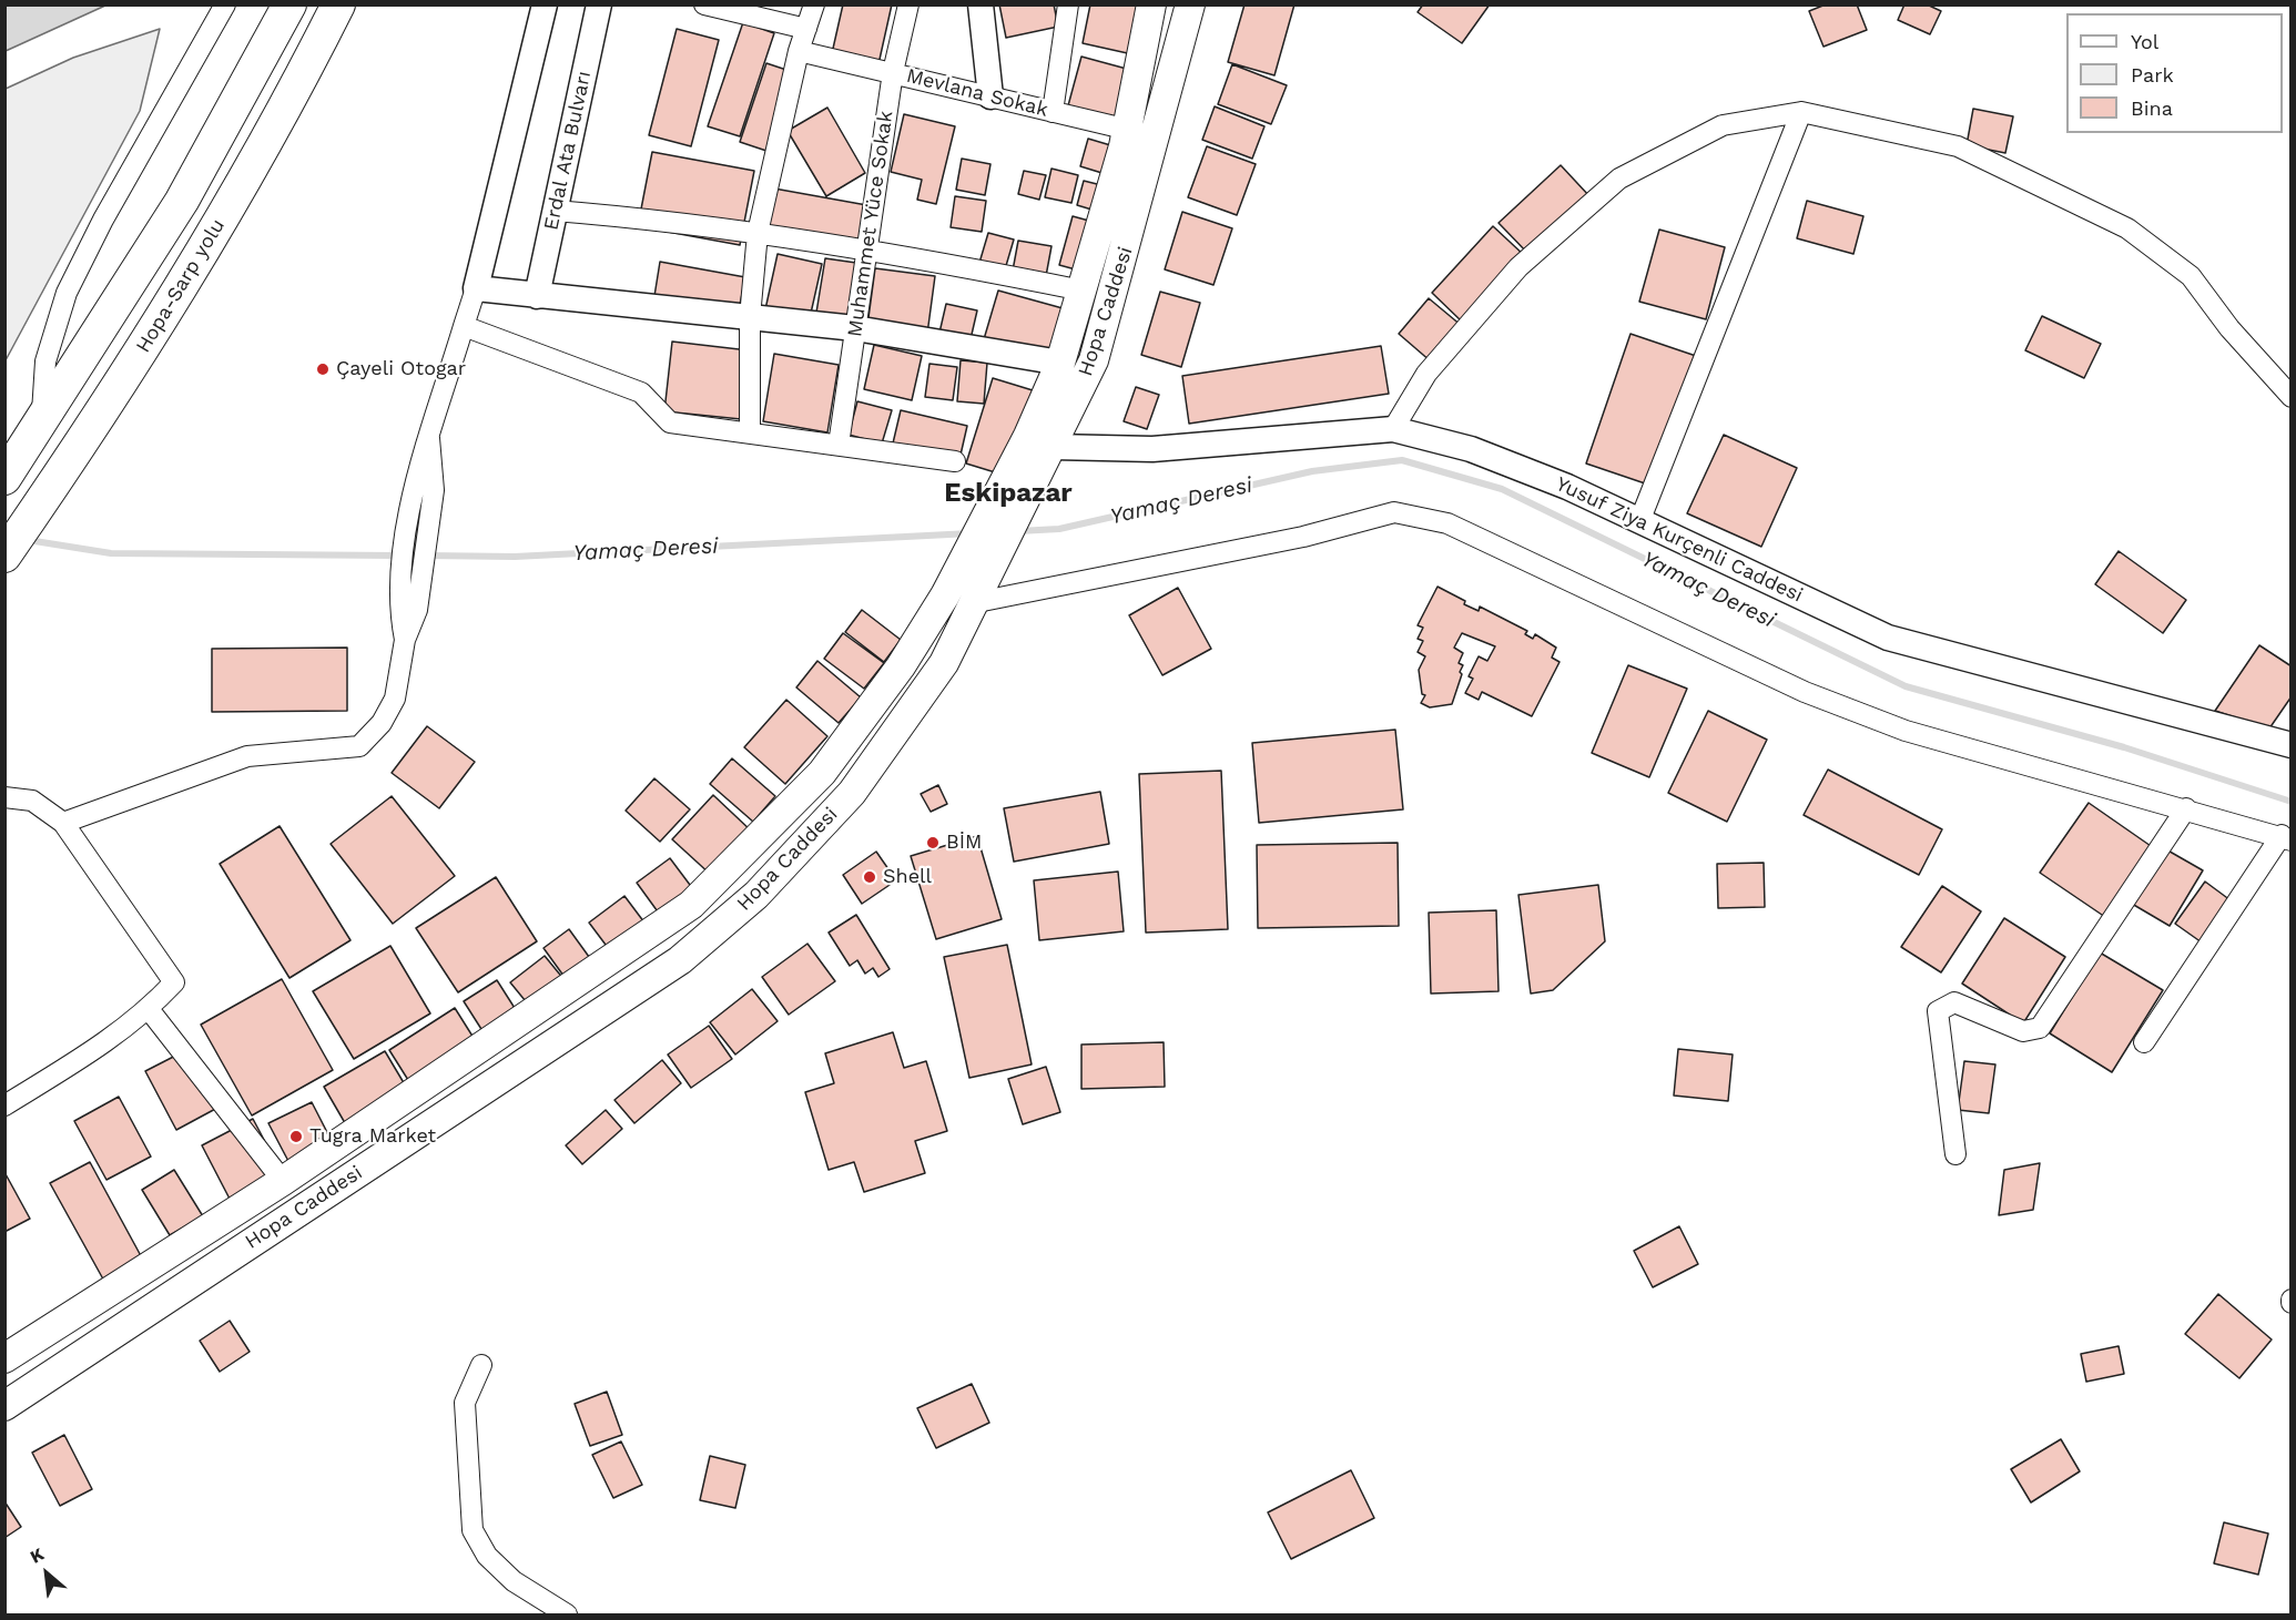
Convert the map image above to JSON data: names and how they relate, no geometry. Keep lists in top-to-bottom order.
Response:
{
  "streets": {
    "highway": ["Hopa-Sarp yolu"],
    "main road": ["Hopa Caddesi"],
    "street": [
      "Mevlana Sokak",
      "Erdal Ata Bulvarı",
      "Muhammet Yüce Sokak",
      "Yusuf Ziya Kurçenli Caddesi"
    ]
  },
  "crossings": [
    ["Mevlana Sokak", "Muhammet Yüce Sokak"],
    ["Mevlana Sokak", "Hopa Caddesi"],
    ["Hopa Caddesi", "Yusuf Ziya Kurçenli Caddesi"]
  ],
  "districts": ["Eskipazar"],
  "water": ["Yamaç Deresi"],
  "places": [
    "Çayeli Otogar",
    "BİM",
    "Shell",
    "Tugra Market"
  ],
  "legend": ["Yol", "Park", "Bina"],
  "north": "top left"
}
